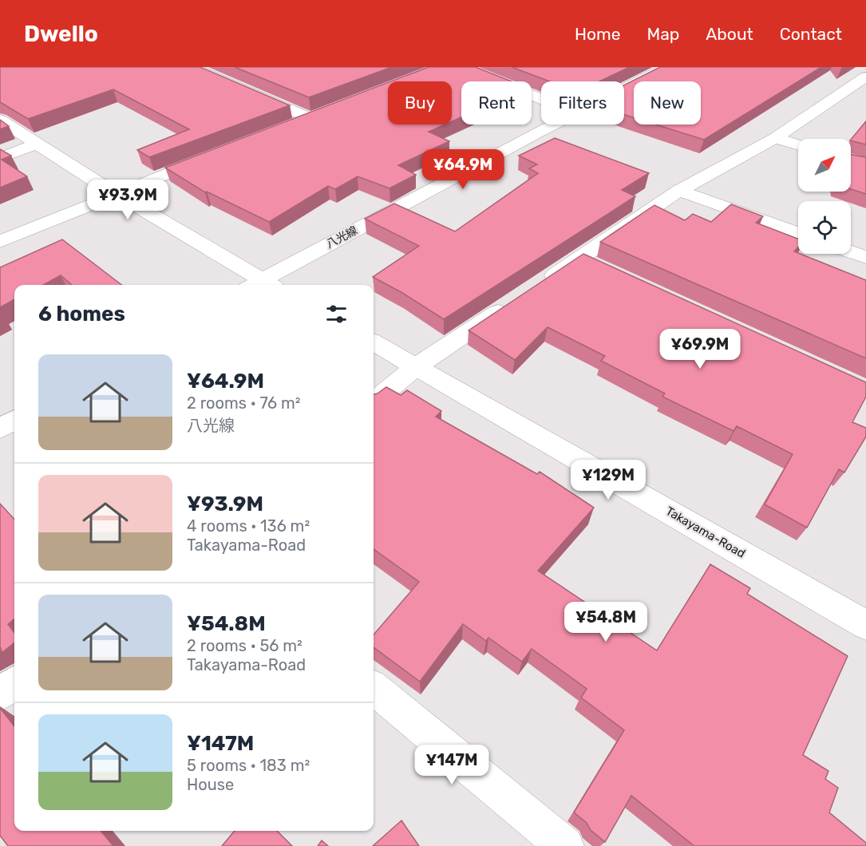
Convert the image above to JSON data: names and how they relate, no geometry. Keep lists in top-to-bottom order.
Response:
{
  "streets": {
    "street": ["八光線", "Takayama-Road"]
  },
  "north": "top right",
  "page": {
    "header": "Dwello",
    "nav": [
      "Home",
      "Map",
      "About",
      "Contact"
    ],
    "chip": [
      "Buy",
      "Rent",
      "Filters",
      "New"
    ],
    "price": [
      "¥64.9M",
      "¥93.9M",
      "¥69.9M",
      "¥129M",
      "¥54.8M",
      "¥147M"
    ],
    "heading": "6 homes",
    "list": [
      {
        "name": "¥64.9M",
        "note": "2 rooms · 76 m² · 八光線"
      },
      {
        "name": "¥93.9M",
        "note": "4 rooms · 136 m² · Takayama-Road"
      },
      {
        "name": "¥54.8M",
        "note": "2 rooms · 56 m² · Takayama-Road"
      },
      {
        "name": "¥147M",
        "note": "5 rooms · 183 m² · House"
      }
    ]
  }
}
